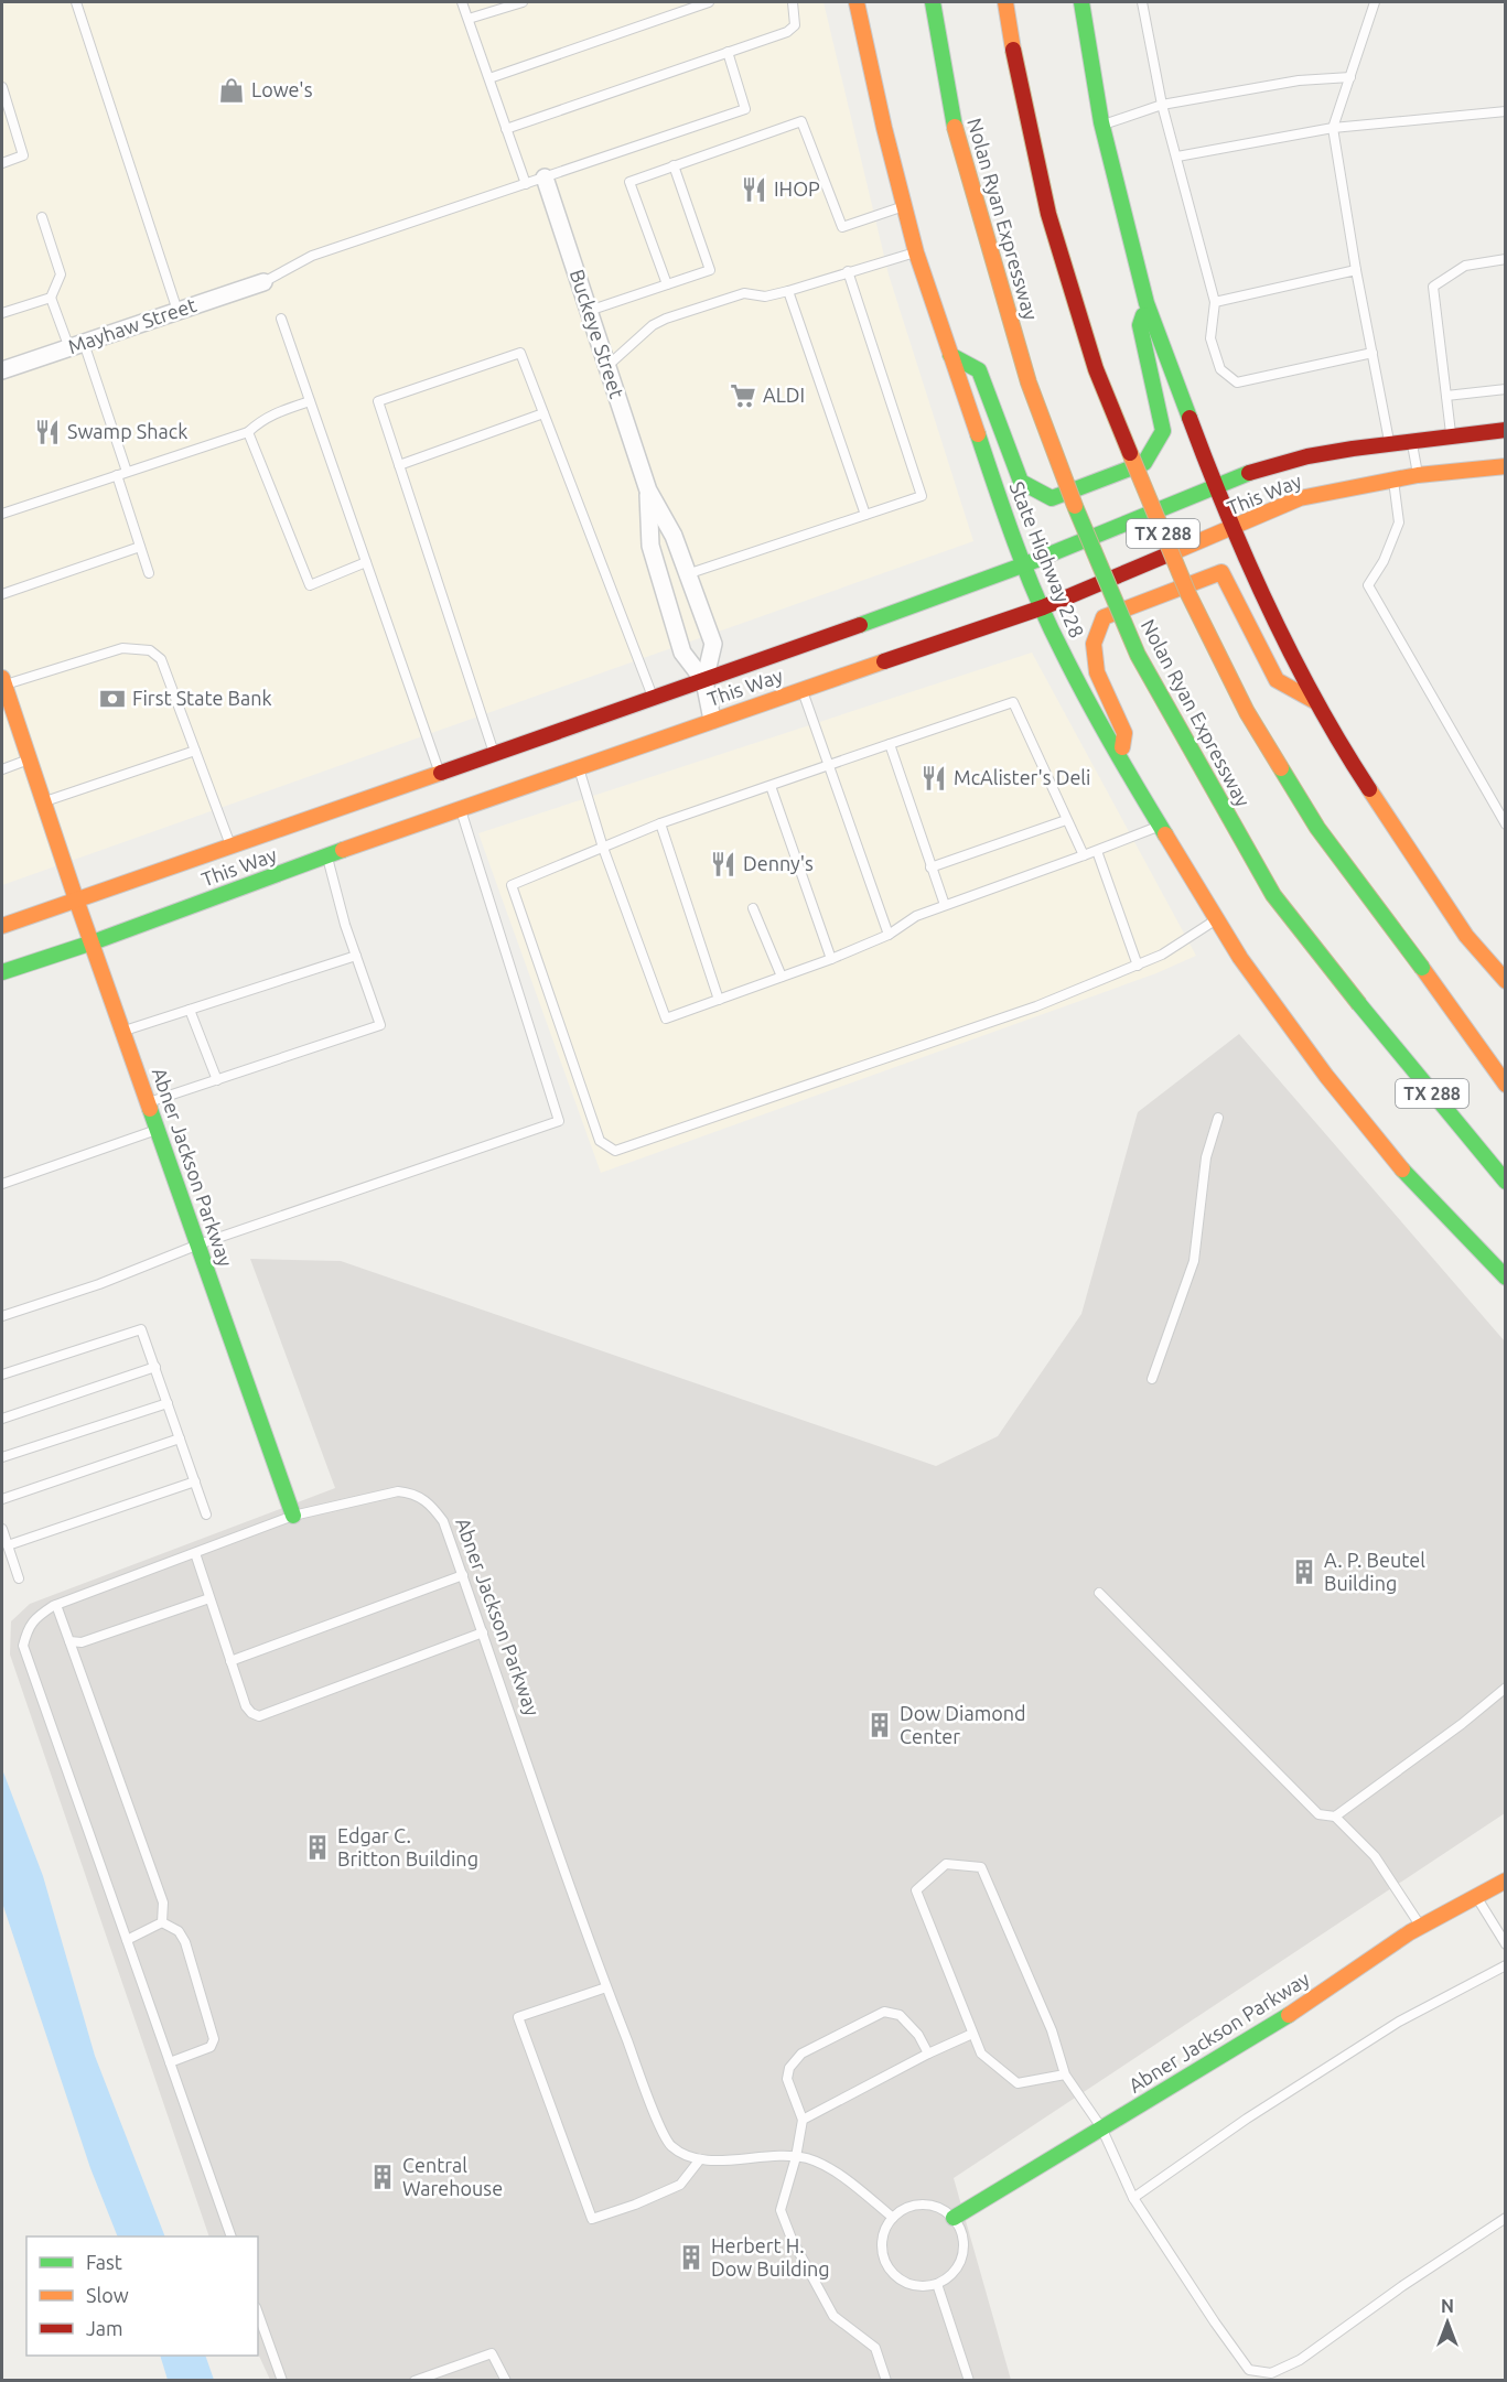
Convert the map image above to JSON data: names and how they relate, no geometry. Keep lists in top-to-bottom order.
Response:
{
  "streets": {
    "main road": [
      "Nolan Ryan Expressway",
      "This Way",
      "TX 288",
      "State Highway 228",
      "Abner Jackson Parkway"
    ],
    "street": ["Mayhaw Street", "Buckeye Street"]
  },
  "crossings": [
    ["Buckeye Street", "This Way"],
    ["This Way", "State Highway 228"],
    ["This Way", "Abner Jackson Parkway"]
  ],
  "places": {
    "shop": ["Lowe's"],
    "restaurant": [
      "IHOP",
      "Swamp Shack",
      "McAlister's Deli",
      "Denny's"
    ],
    "supermarket": ["ALDI"],
    "bank": ["First State Bank"],
    "building": [
      "A. P. Beutel Building",
      "Dow Diamond Center",
      "Edgar C. Britton Building",
      "Central Warehouse",
      "Herbert H. Dow Building"
    ]
  },
  "legend": ["Fast", "Slow", "Jam"],
  "north": "top"
}
